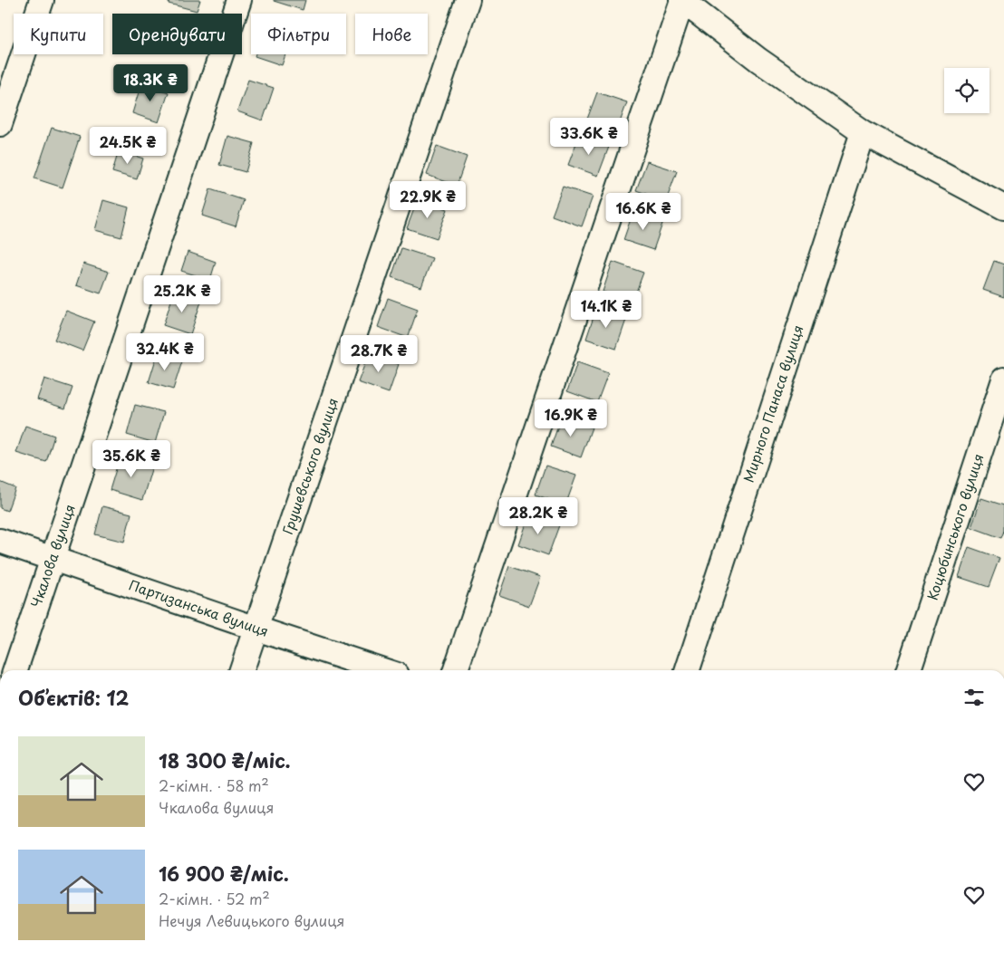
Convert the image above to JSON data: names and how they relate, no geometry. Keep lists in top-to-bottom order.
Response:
{
  "streets": {
    "street": [
      "Мирного Панаса вулиця",
      "Грушевського вулиця",
      "Коцюбинського вулиця",
      "Чкалова вулиця",
      "Партизанська вулиця"
    ]
  },
  "crossings": [
    ["Грушевського вулиця", "Партизанська вулиця"],
    ["Чкалова вулиця", "Партизанська вулиця"]
  ],
  "page": {
    "chip": [
      "Купити",
      "Орендувати",
      "Фільтри",
      "Нове"
    ],
    "price": [
      "18.3K ₴",
      "33.6K ₴",
      "24.5K ₴",
      "22.9K ₴",
      "16.6K ₴",
      "25.2K ₴",
      "14.1K ₴",
      "32.4K ₴",
      "28.7K ₴",
      "16.9K ₴",
      "35.6K ₴",
      "28.2K ₴"
    ],
    "heading": "Об’єктів: 12",
    "list": [
      {
        "name": "18 300 ₴/міс.",
        "note": "2-кімн. · 58 m² · Чкалова вулиця"
      },
      {
        "name": "16 900 ₴/міс.",
        "note": "2-кімн. · 52 m² · Нечуя Левицького вулиця"
      }
    ]
  }
}
